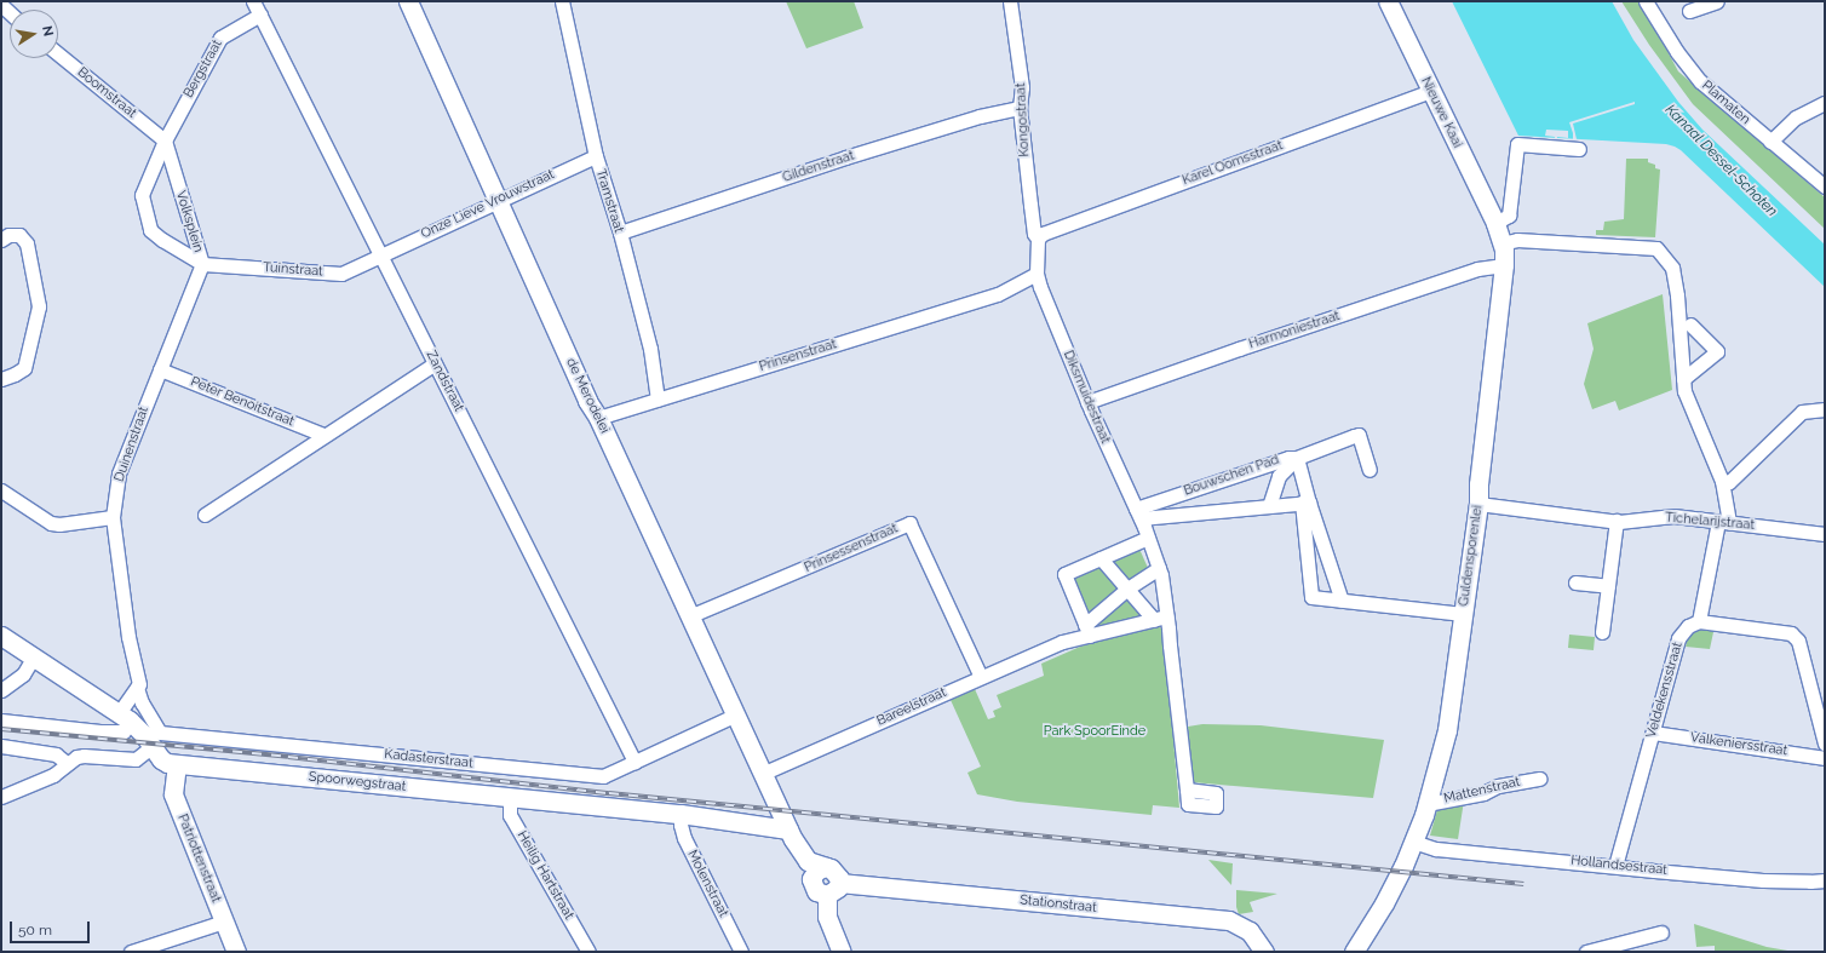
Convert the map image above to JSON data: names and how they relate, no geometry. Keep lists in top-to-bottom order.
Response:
{
  "streets": {
    "street": [
      "Bergstraat",
      "Boomstraat",
      "Plamaten",
      "Nieuwe Kaai",
      "Kongostraat",
      "Karel Oomsstraat",
      "Gildenstraat",
      "Tramstraat",
      "Onze Lieve Vrouwstraat",
      "Volksplein",
      "Tuinstraat",
      "Harmoniestraat",
      "Prinsenstraat",
      "Zandstraat",
      "de Merodelei",
      "Diksmuidestraat",
      "Peter Benoitstraat",
      "Duinenstraat",
      "Bouwschen Pad",
      "Tichelarijstraat",
      "Prinsessenstraat",
      "Guldensporenlei",
      "Veldekensstraat",
      "Bareelstraat",
      "Valkeniersstraat",
      "Kadasterstraat",
      "Spoorwegstraat",
      "Mattenstraat",
      "Patriottenstraat",
      "Hollandsestraat",
      "Heilig Hartstraat",
      "Molenstraat",
      "Stationstraat"
    ]
  },
  "crossings": [
    ["Bergstraat", "Boomstraat"],
    ["Bergstraat", "Volksplein"],
    ["Bergstraat", "Zandstraat"],
    ["Boomstraat", "Volksplein"],
    ["Nieuwe Kaai", "Karel Oomsstraat"],
    ["Nieuwe Kaai", "Harmoniestraat"],
    ["Nieuwe Kaai", "Guldensporenlei"],
    ["Kongostraat", "Karel Oomsstraat"],
    ["Kongostraat", "Gildenstraat"],
    ["Kongostraat", "Prinsenstraat"],
    ["Kongostraat", "Diksmuidestraat"],
    ["Gildenstraat", "Tramstraat"],
    ["Tramstraat", "Onze Lieve Vrouwstraat"],
    ["Tramstraat", "Prinsenstraat"],
    ["Onze Lieve Vrouwstraat", "Tuinstraat"],
    ["Onze Lieve Vrouwstraat", "Zandstraat"],
    ["Onze Lieve Vrouwstraat", "de Merodelei"],
    ["Volksplein", "Tuinstraat"],
    ["Volksplein", "Duinenstraat"],
    ["Tuinstraat", "Zandstraat"],
    ["Tuinstraat", "Duinenstraat"],
    ["Harmoniestraat", "Diksmuidestraat"],
    ["Harmoniestraat", "Guldensporenlei"],
    ["Prinsenstraat", "de Merodelei"],
    ["Prinsenstraat", "Diksmuidestraat"],
    ["Zandstraat", "Kadasterstraat"],
    ["de Merodelei", "Prinsessenstraat"],
    ["de Merodelei", "Bareelstraat"],
    ["de Merodelei", "Kadasterstraat"],
    ["de Merodelei", "Spoorwegstraat"],
    ["de Merodelei", "Stationstraat"],
    ["Diksmuidestraat", "Bouwschen Pad"],
    ["Diksmuidestraat", "Bareelstraat"],
    ["Peter Benoitstraat", "Duinenstraat"],
    ["Duinenstraat", "Kadasterstraat"],
    ["Tichelarijstraat", "Guldensporenlei"],
    ["Prinsessenstraat", "Bareelstraat"],
    ["Guldensporenlei", "Mattenstraat"],
    ["Guldensporenlei", "Hollandsestraat"],
    ["Veldekensstraat", "Valkeniersstraat"],
    ["Veldekensstraat", "Hollandsestraat"],
    ["Spoorwegstraat", "Patriottenstraat"],
    ["Spoorwegstraat", "Heilig Hartstraat"],
    ["Spoorwegstraat", "Molenstraat"]
  ],
  "water": ["Kanaal Dessel-Schoten"],
  "parks": ["Park SpoorEinde"],
  "scale_bar": "50 m",
  "north": "right"
}
